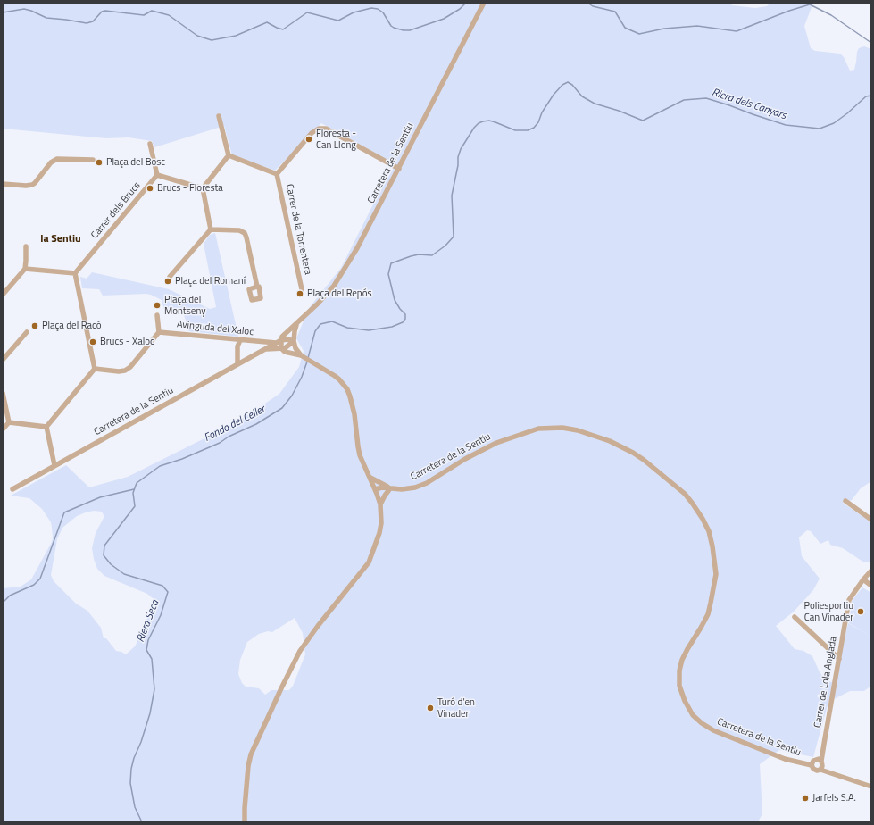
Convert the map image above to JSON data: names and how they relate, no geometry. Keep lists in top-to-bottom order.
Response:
{
  "streets": {
    "street": [
      "Carretera de la Sentiu",
      "Carrer dels Brucs",
      "Carrer de la Torrentera",
      "Avinguda del Xaloc",
      "Carrer de Lola Anglada"
    ]
  },
  "crossings": [
    ["Carretera de la Sentiu", "Avinguda del Xaloc"],
    ["Carretera de la Sentiu", "Carrer de Lola Anglada"]
  ],
  "districts": ["la Sentiu"],
  "water": ["Riera dels Canyars", "Fondo del Celler", "Riera Seca"],
  "places": [
    "Floresta - Can Llong",
    "Plaça del Bosc",
    "Brucs - Floresta",
    "Plaça del Romaní",
    "Plaça del Repós",
    "Plaça del Montseny",
    "Plaça del Racó",
    "Brucs - Xaloc",
    "Poliesportiu Can Vinader",
    "Turó d'en Vinader",
    "Jarfels S.A."
  ]
}
